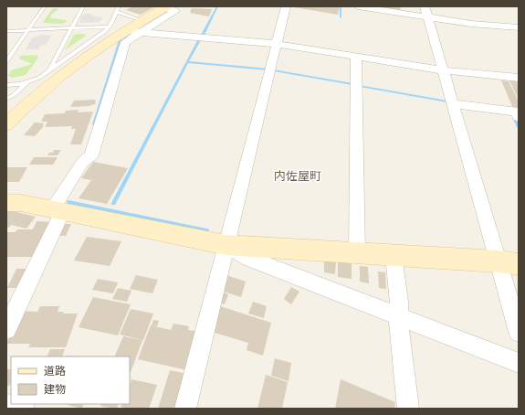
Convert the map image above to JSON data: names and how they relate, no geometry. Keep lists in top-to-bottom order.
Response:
{
  "districts": ["内佐屋町"],
  "legend": ["道路", "建物"]
}
